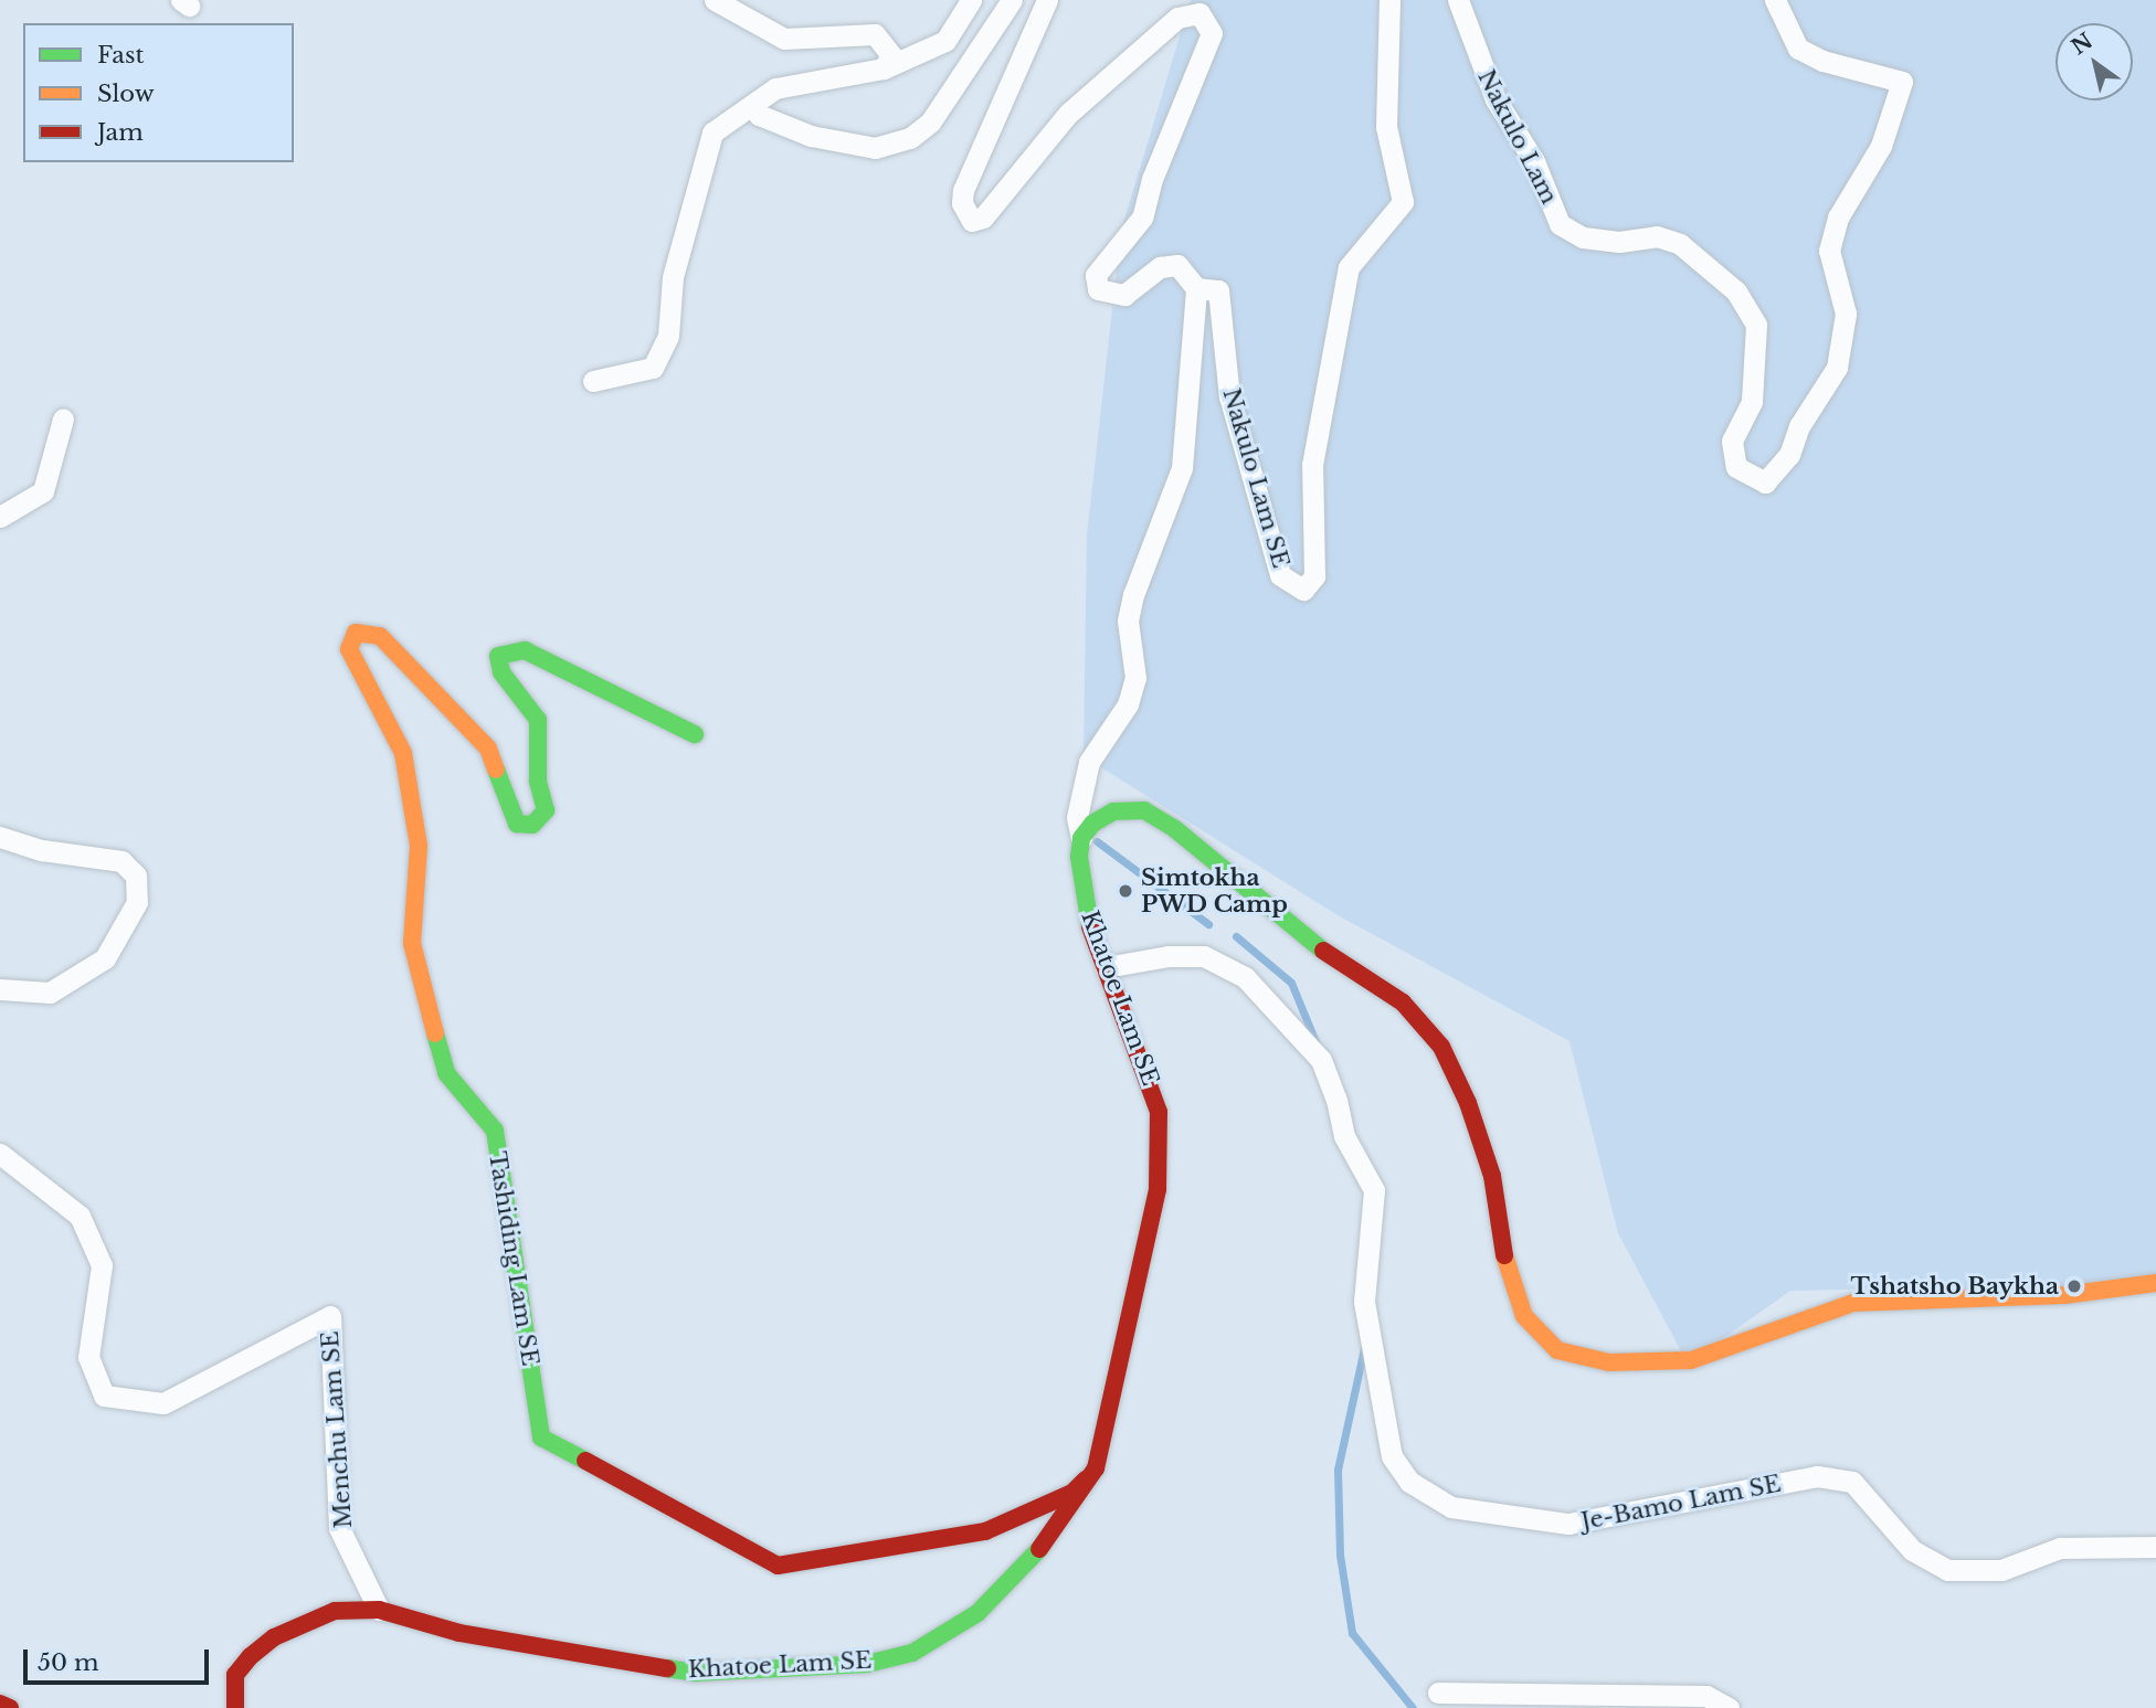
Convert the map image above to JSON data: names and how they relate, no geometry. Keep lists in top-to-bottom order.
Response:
{
  "streets": {
    "main road": ["Khatoe Lam SE", "Tashiding Lam SE"],
    "street": [
      "Nakulo Lam",
      "Nakulo Lam SE",
      "Menchu Lam SE",
      "Je-Bamo Lam SE"
    ]
  },
  "crossings": [
    ["Nakulo Lam SE", "Khatoe Lam SE"],
    ["Khatoe Lam SE", "Tashiding Lam SE"],
    ["Khatoe Lam SE", "Menchu Lam SE"],
    ["Khatoe Lam SE", "Je-Bamo Lam SE"]
  ],
  "places": ["Simtokha PWD Camp", "Tshatsho Baykha"],
  "legend": ["Fast", "Slow", "Jam"],
  "scale_bar": "50 m",
  "north": "top left"
}
